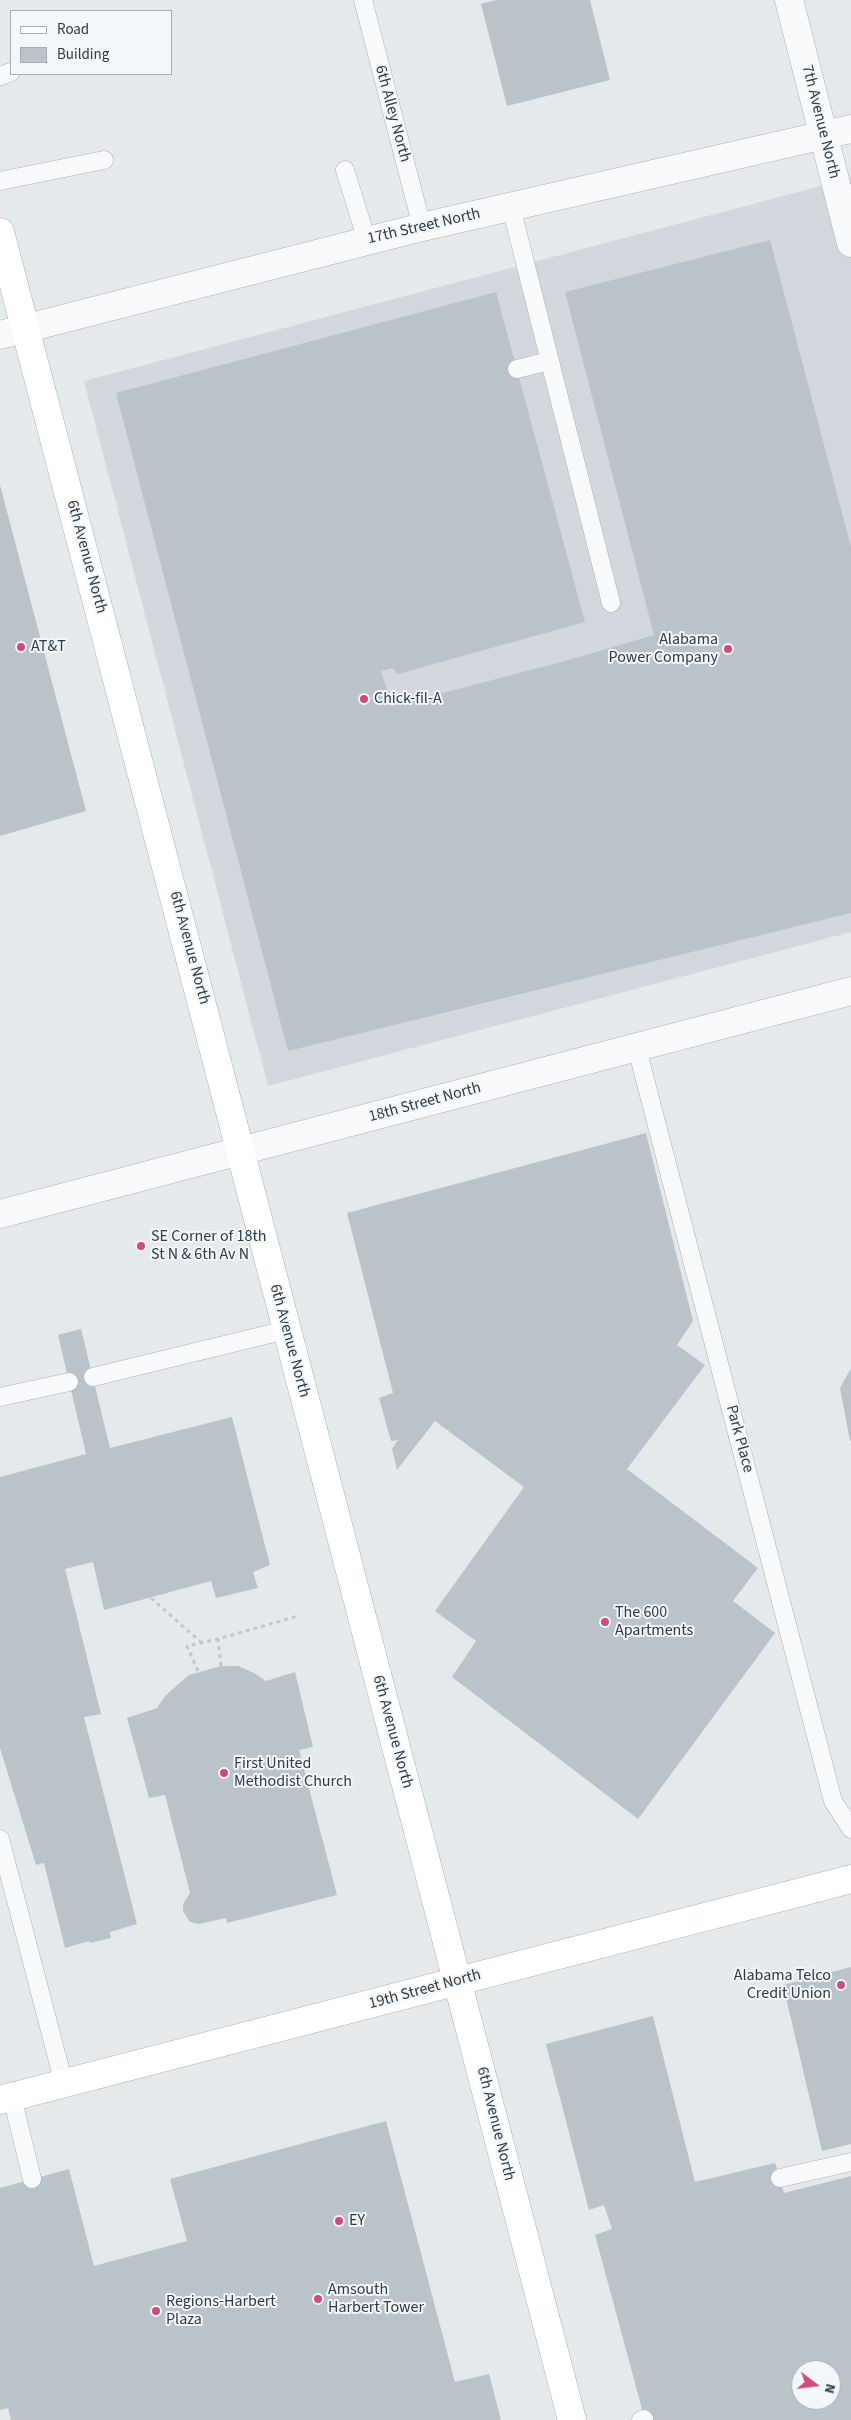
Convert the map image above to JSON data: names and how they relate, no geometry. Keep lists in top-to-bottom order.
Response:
{
  "streets": {
    "main road": ["6th Avenue North", "19th Street North"],
    "street": ["7th Avenue North", "17th Street North", "18th Street North"],
    "lane": ["6th Alley North", "Park Place"]
  },
  "crossings": [
    ["6th Alley North", "17th Street North"],
    ["7th Avenue North", "17th Street North"],
    ["17th Street North", "6th Avenue North"],
    ["6th Avenue North", "18th Street North"],
    ["6th Avenue North", "19th Street North"],
    ["18th Street North", "Park Place"]
  ],
  "places": [
    "AT&T",
    "Alabama Power Company",
    "Chick-fil-A",
    "SE Corner of 18th St N & 6th Av N",
    "The 600 Apartments",
    "First United Methodist Church",
    "Alabama Telco Credit Union",
    "EY",
    "Amsouth Harbert Tower",
    "Regions-Harbert Plaza"
  ],
  "legend": ["Road", "Building"],
  "north": "right"
}
